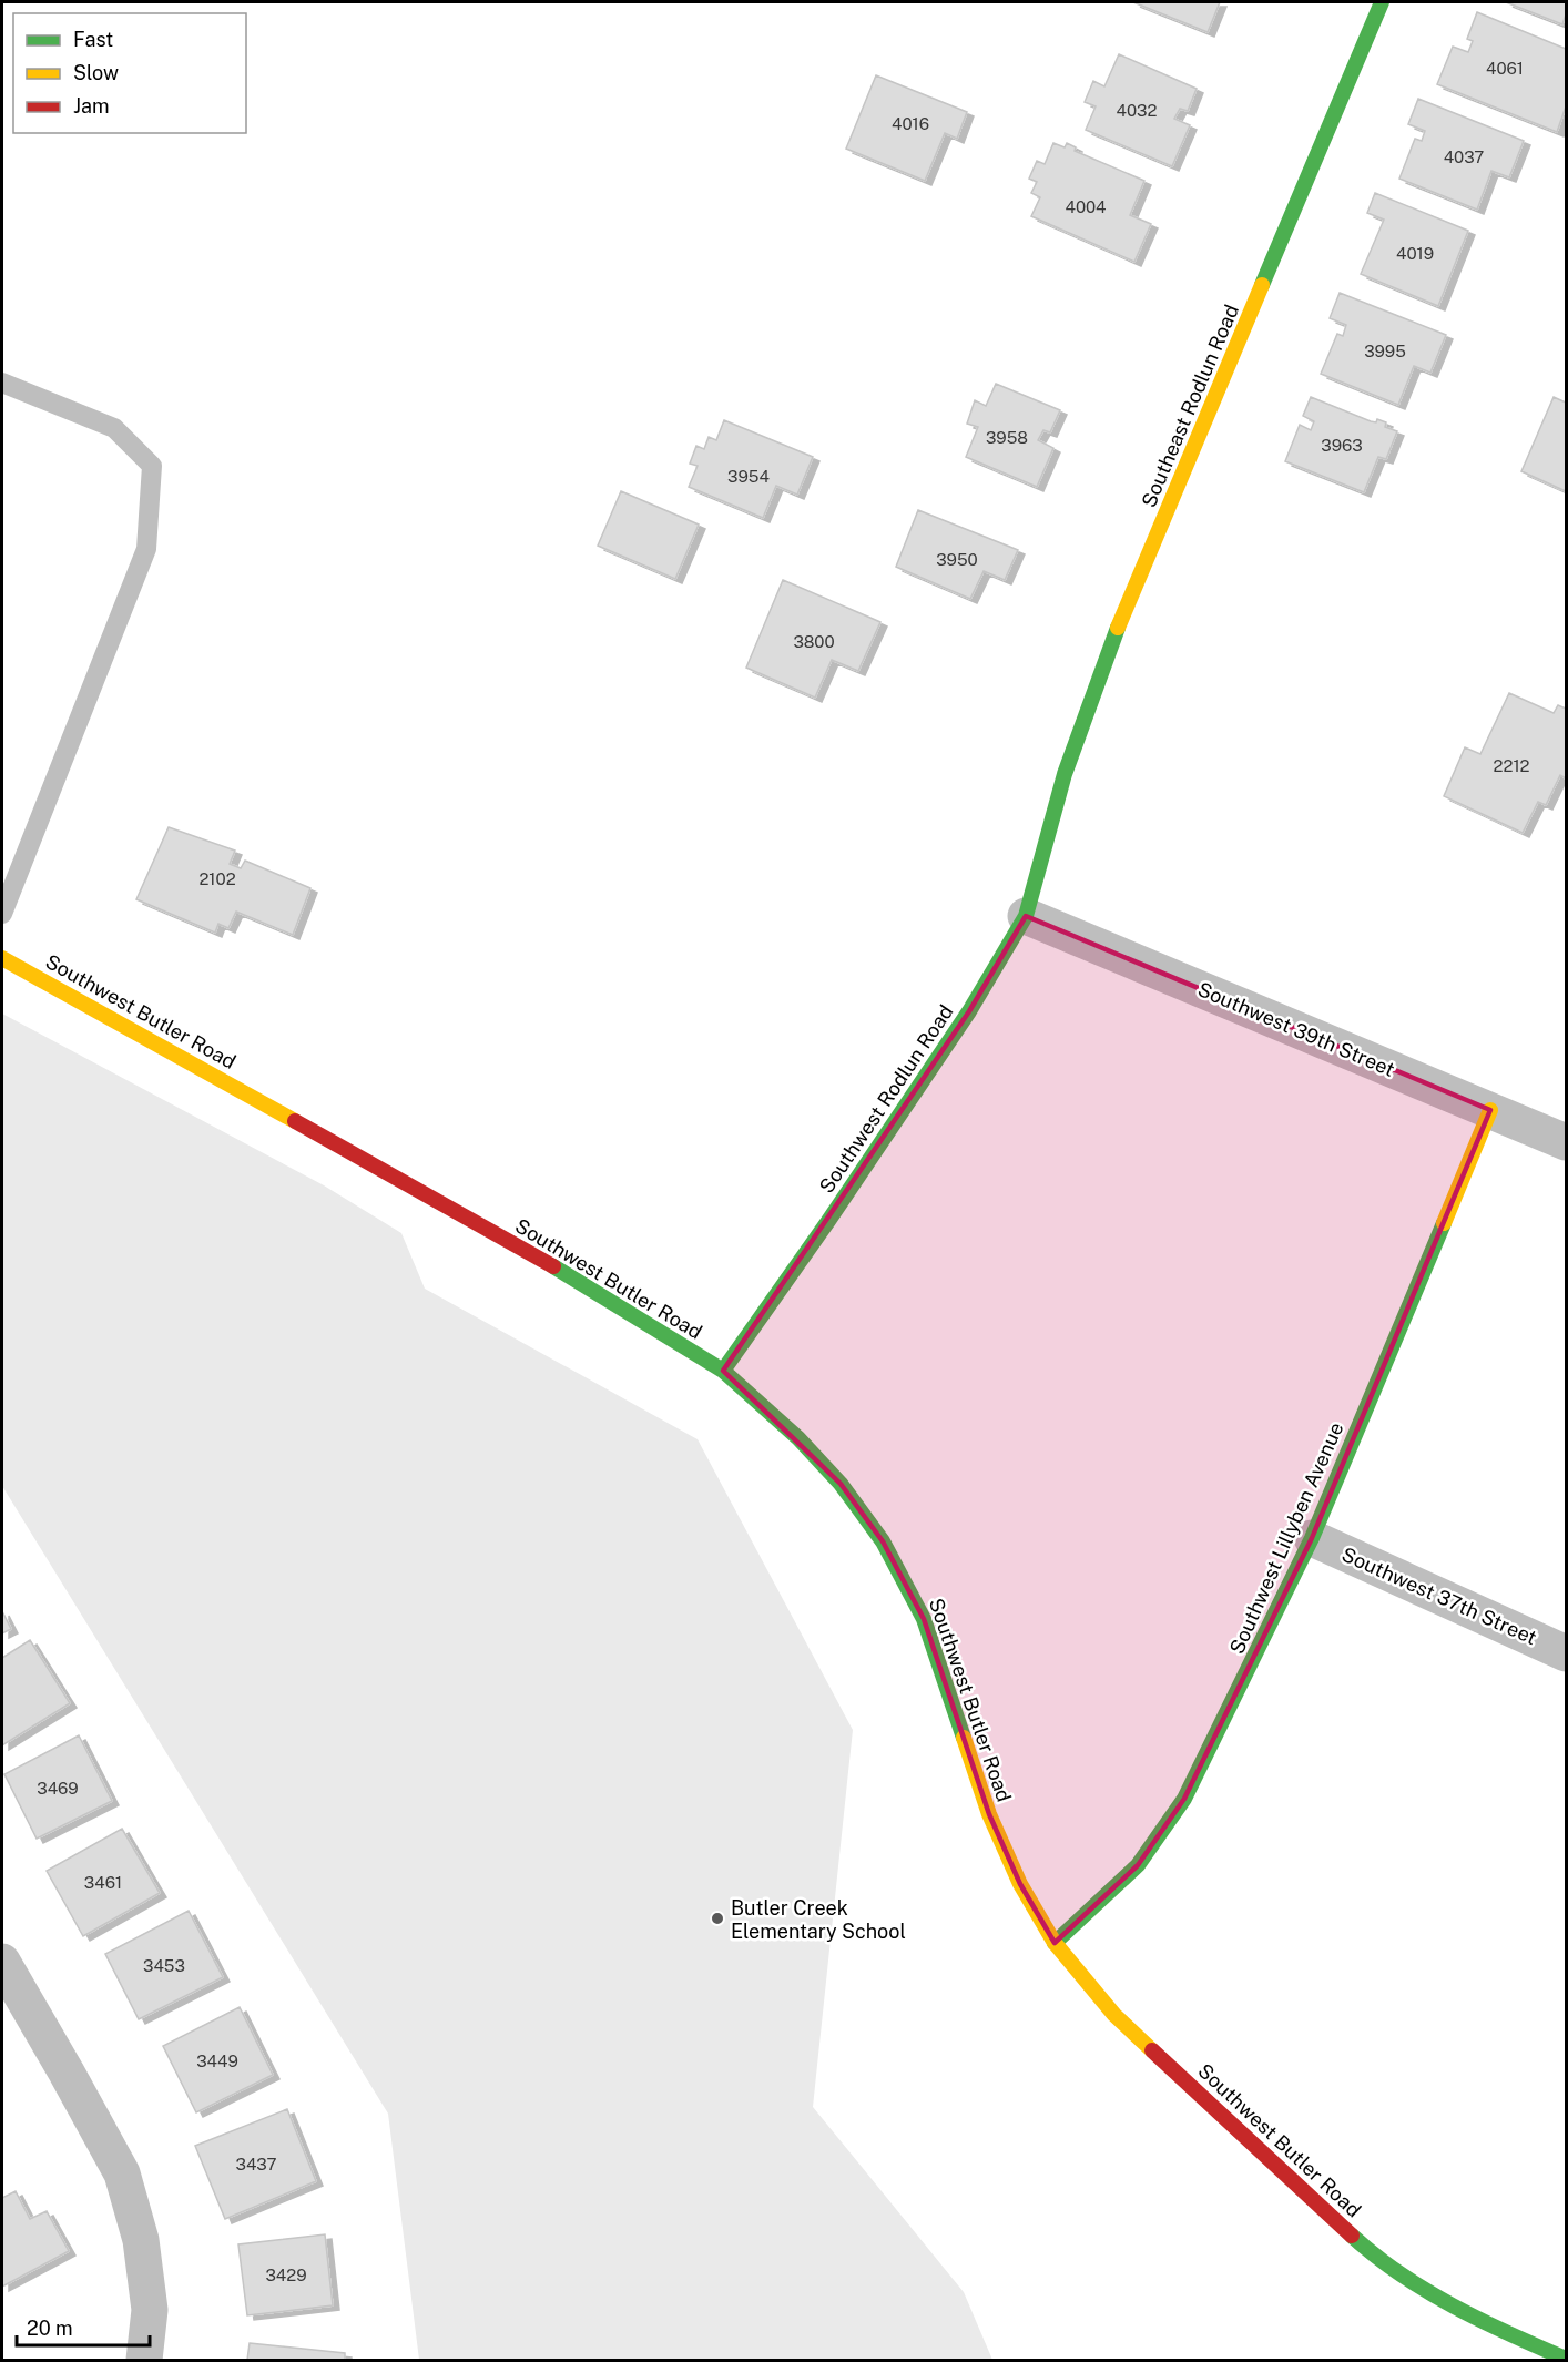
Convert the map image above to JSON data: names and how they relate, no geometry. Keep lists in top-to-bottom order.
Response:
{
  "streets": {
    "street": [
      "Southeast Rodlun Road",
      "Southwest Butler Road",
      "Southwest 39th Street",
      "Southwest Rodlun Road",
      "Southwest Lillyben Avenue",
      "Southwest 37th Street"
    ]
  },
  "crossings": [
    ["Southeast Rodlun Road", "Southwest Rodlun Road"],
    ["Southwest Butler Road", "Southwest Rodlun Road"],
    ["Southwest Butler Road", "Southwest Lillyben Avenue"],
    ["Southwest 39th Street", "Southwest Rodlun Road"],
    ["Southwest 39th Street", "Southwest Lillyben Avenue"],
    ["Southwest Lillyben Avenue", "Southwest 37th Street"]
  ],
  "places": ["Butler Creek Elementary School"],
  "house_numbers": [
    "4061",
    "4032",
    "4016",
    "4037",
    "4004",
    "4019",
    "3995",
    "3958",
    "3963",
    "3954",
    "3950",
    "3800",
    "2212",
    "2102",
    "3469",
    "3461",
    "3453",
    "3449",
    "3437",
    "3429"
  ],
  "legend": ["Fast", "Slow", "Jam"],
  "scale_bar": "20 m"
}
